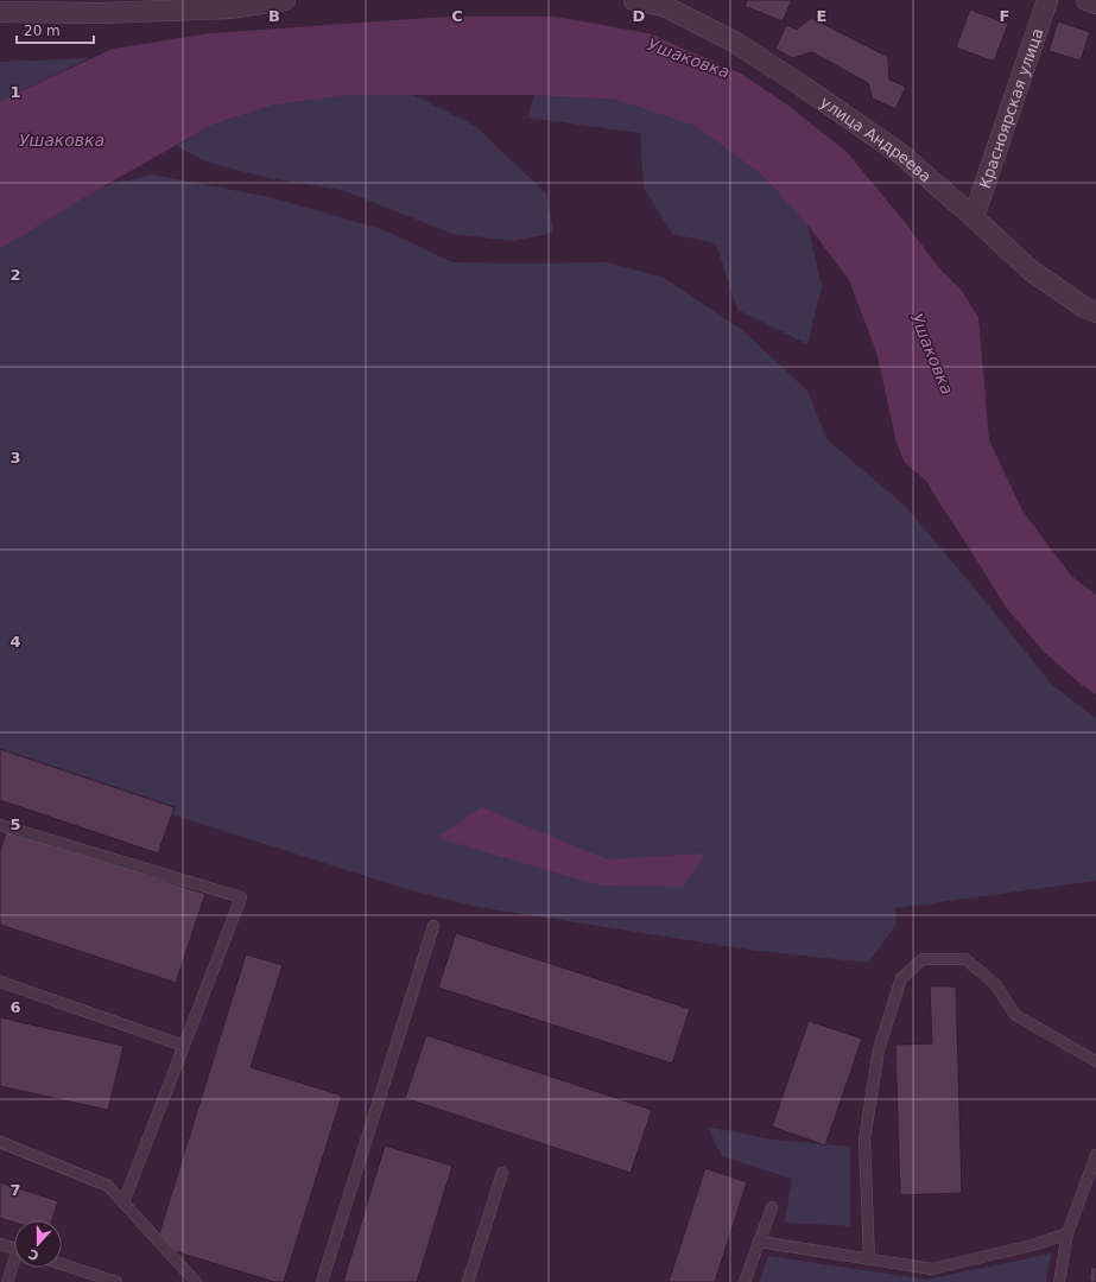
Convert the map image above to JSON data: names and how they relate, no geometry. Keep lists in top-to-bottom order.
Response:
{
  "streets": {
    "street": ["Красноярская улица", "улица Андреева"]
  },
  "crossings": [
    ["Красноярская улица", "улица Андреева"]
  ],
  "water": ["Ушаковка"],
  "scale_bar": "20 m",
  "north": "bottom",
  "grid": {
    "columns": [
      "B",
      "C",
      "D",
      "E",
      "F"
    ],
    "rows": [
      "1",
      "2",
      "3",
      "4",
      "5",
      "6",
      "7"
    ]
  }
}
